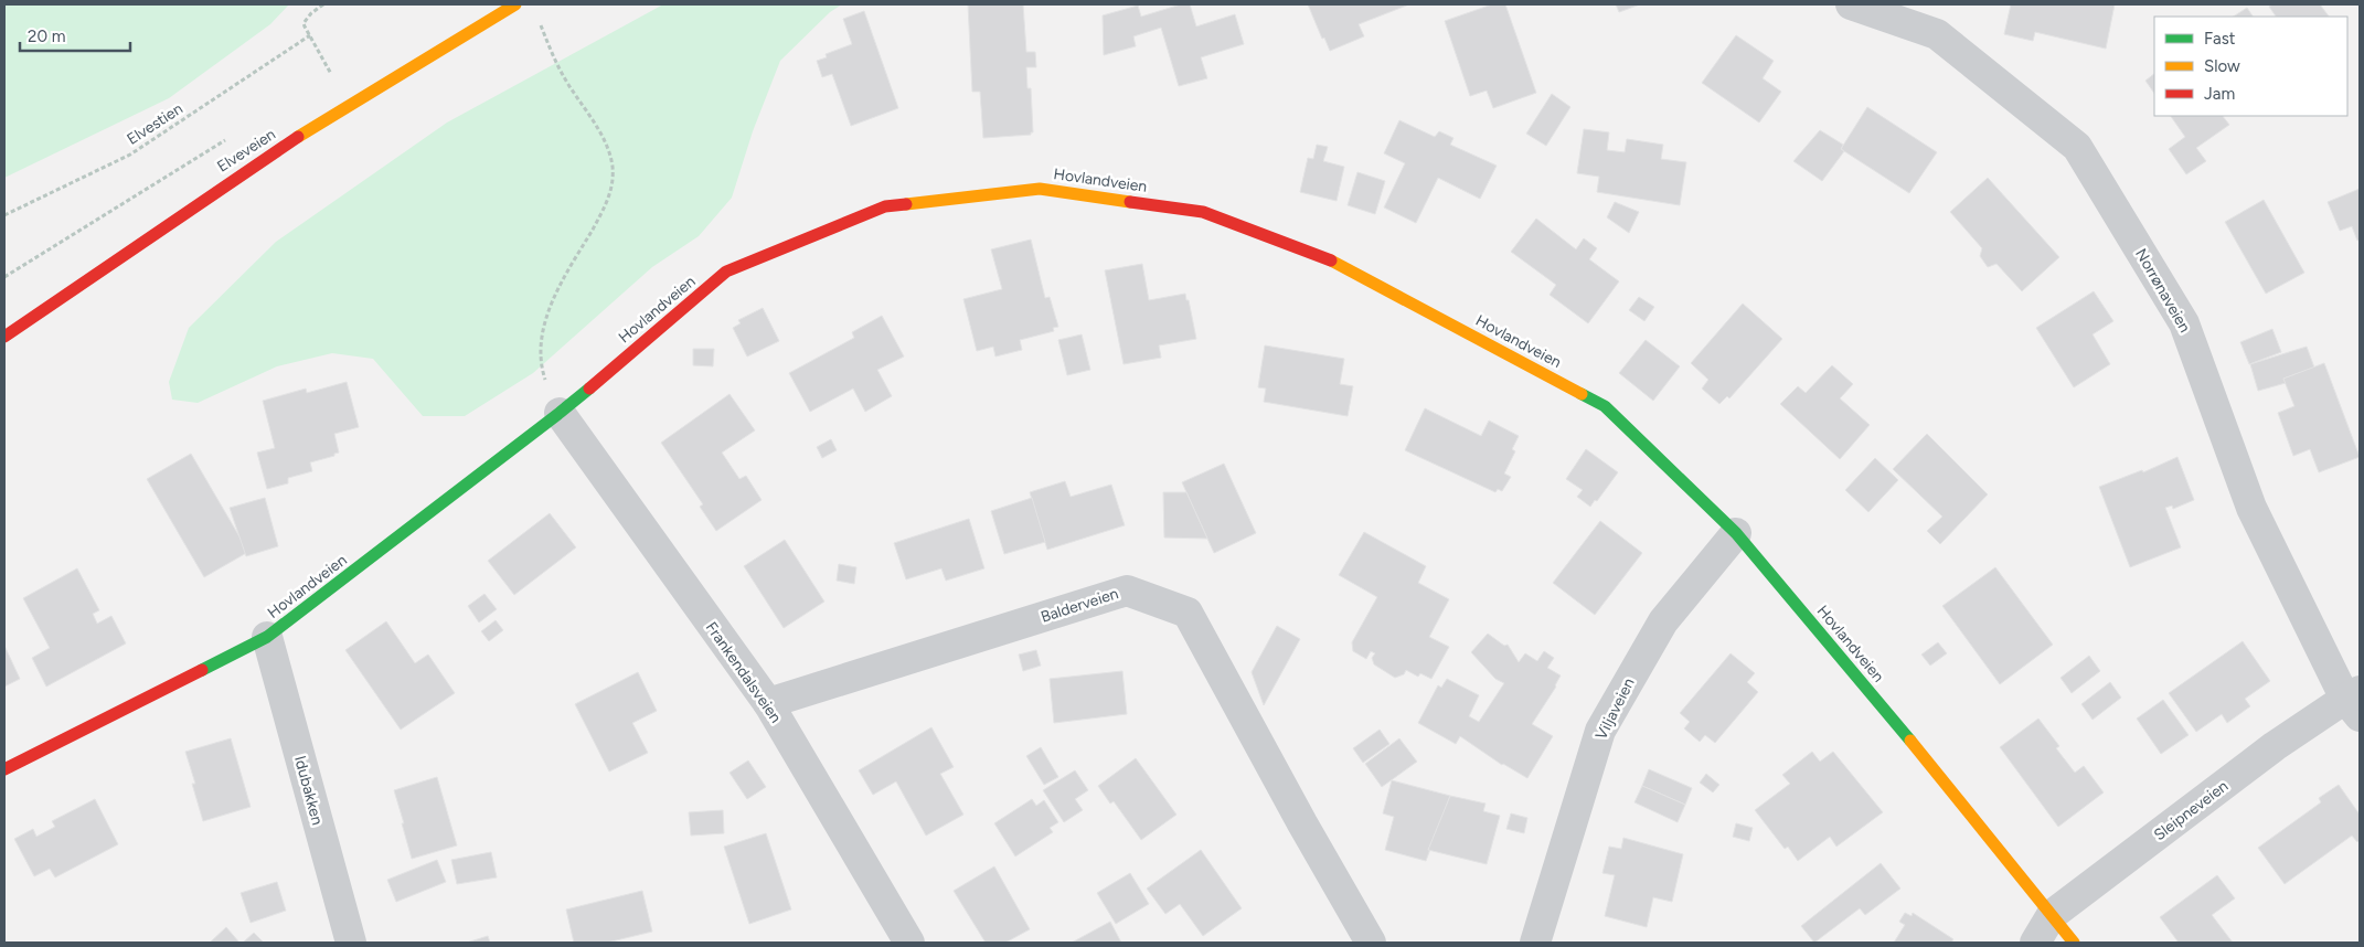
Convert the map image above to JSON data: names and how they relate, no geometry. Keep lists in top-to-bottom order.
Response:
{
  "streets": {
    "main road": ["Elveveien", "Hovlandveien"],
    "street": [
      "Norrønaveien",
      "Balderveien",
      "Frankendalsveien",
      "Viljaveien",
      "Idubakken",
      "Sleipneveien"
    ],
    "path": ["Elvestien"]
  },
  "crossings": [
    ["Hovlandveien", "Frankendalsveien"],
    ["Hovlandveien", "Viljaveien"],
    ["Hovlandveien", "Idubakken"],
    ["Hovlandveien", "Sleipneveien"],
    ["Norrønaveien", "Sleipneveien"],
    ["Balderveien", "Frankendalsveien"]
  ],
  "legend": ["Fast", "Slow", "Jam"],
  "scale_bar": "20 m"
}
